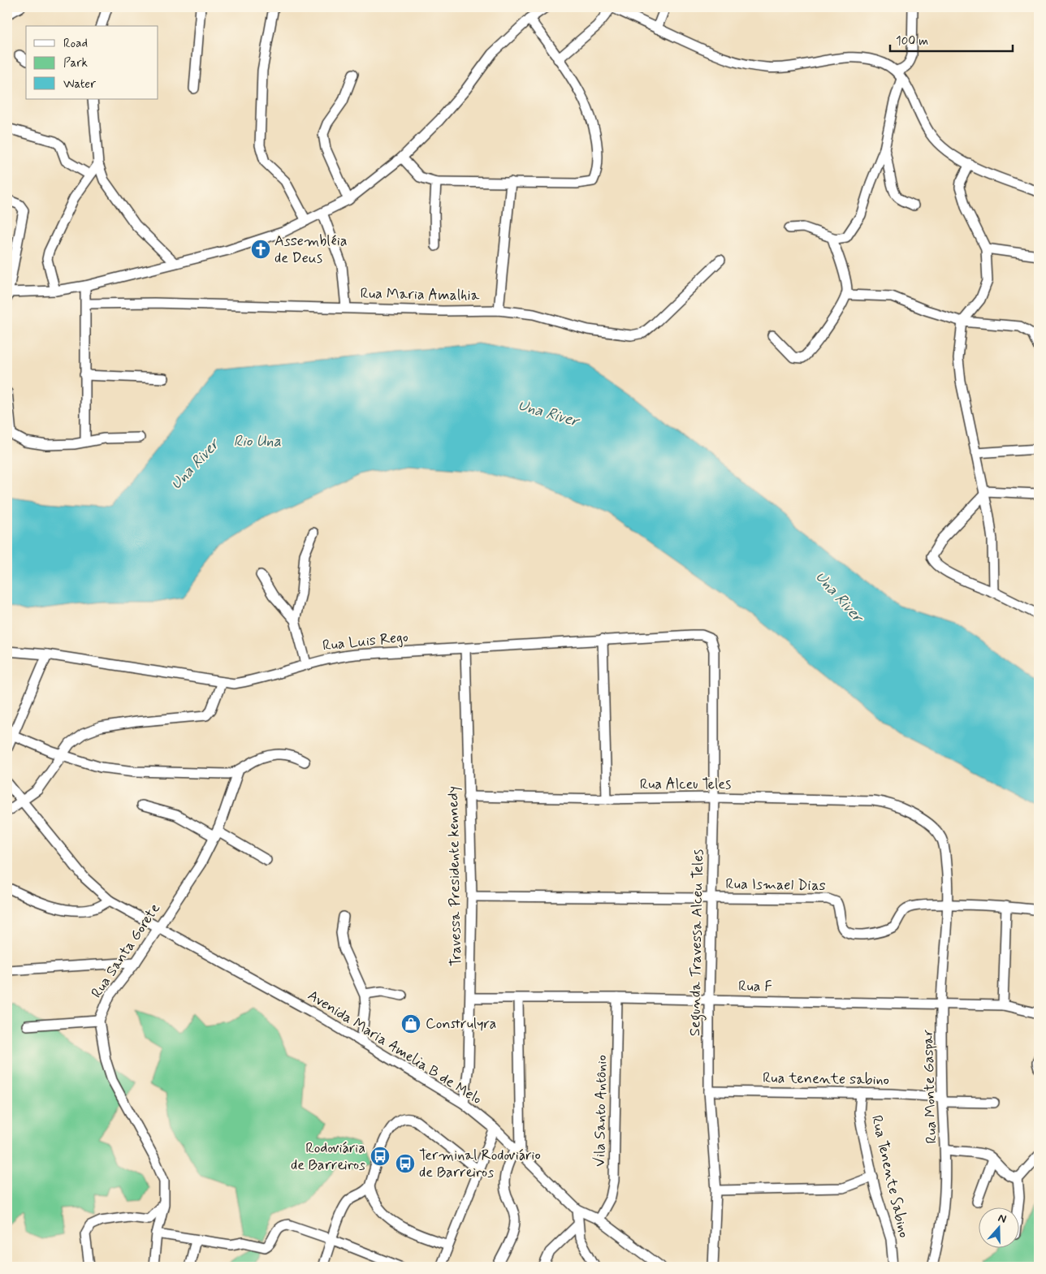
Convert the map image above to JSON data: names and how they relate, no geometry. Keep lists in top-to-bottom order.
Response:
{
  "streets": {
    "street": [
      "Rua Maria Amalhia",
      "Rua Luis Rego",
      "Rua Alceu Teles",
      "Travessa Presidente kennedy",
      "Rua Ismael Dias",
      "Segunda Travessa Alceu Teles",
      "Rua Santa Gorete",
      "Rua F",
      "Avenida Maria Amelia B de Melo",
      "Rua tenente sabino",
      "Rua Monte Gaspar",
      "Vila Santo Antônio",
      "Rua Tenente Sabino"
    ]
  },
  "crossings": [
    ["Rua Luis Rego", "Travessa Presidente kennedy"],
    ["Rua Luis Rego", "Segunda Travessa Alceu Teles"],
    ["Rua Alceu Teles", "Travessa Presidente kennedy"],
    ["Rua Alceu Teles", "Rua Ismael Dias"],
    ["Rua Alceu Teles", "Segunda Travessa Alceu Teles"],
    ["Rua Alceu Teles", "Rua Monte Gaspar"],
    ["Travessa Presidente kennedy", "Rua Ismael Dias"],
    ["Travessa Presidente kennedy", "Rua F"],
    ["Travessa Presidente kennedy", "Avenida Maria Amelia B de Melo"],
    ["Rua Ismael Dias", "Segunda Travessa Alceu Teles"],
    ["Rua Ismael Dias", "Rua Monte Gaspar"],
    ["Segunda Travessa Alceu Teles", "Rua F"],
    ["Segunda Travessa Alceu Teles", "Rua tenente sabino"],
    ["Rua Santa Gorete", "Avenida Maria Amelia B de Melo"],
    ["Rua F", "Rua Monte Gaspar"],
    ["Rua F", "Vila Santo Antônio"],
    ["Avenida Maria Amelia B de Melo", "Vila Santo Antônio"],
    ["Rua tenente sabino", "Rua Monte Gaspar"],
    ["Rua tenente sabino", "Rua Tenente Sabino"]
  ],
  "water": ["Una River", "Rio Una"],
  "places": {
    "church": ["Assembléia de Deus"],
    "shop": ["Construlyra"],
    "bus stop": ["Rodoviária de Barreiros", "Terminal Rodoviário de Barreiros"]
  },
  "legend": ["Road", "Park", "Water"],
  "scale_bar": "100 m",
  "north": "top"
}
